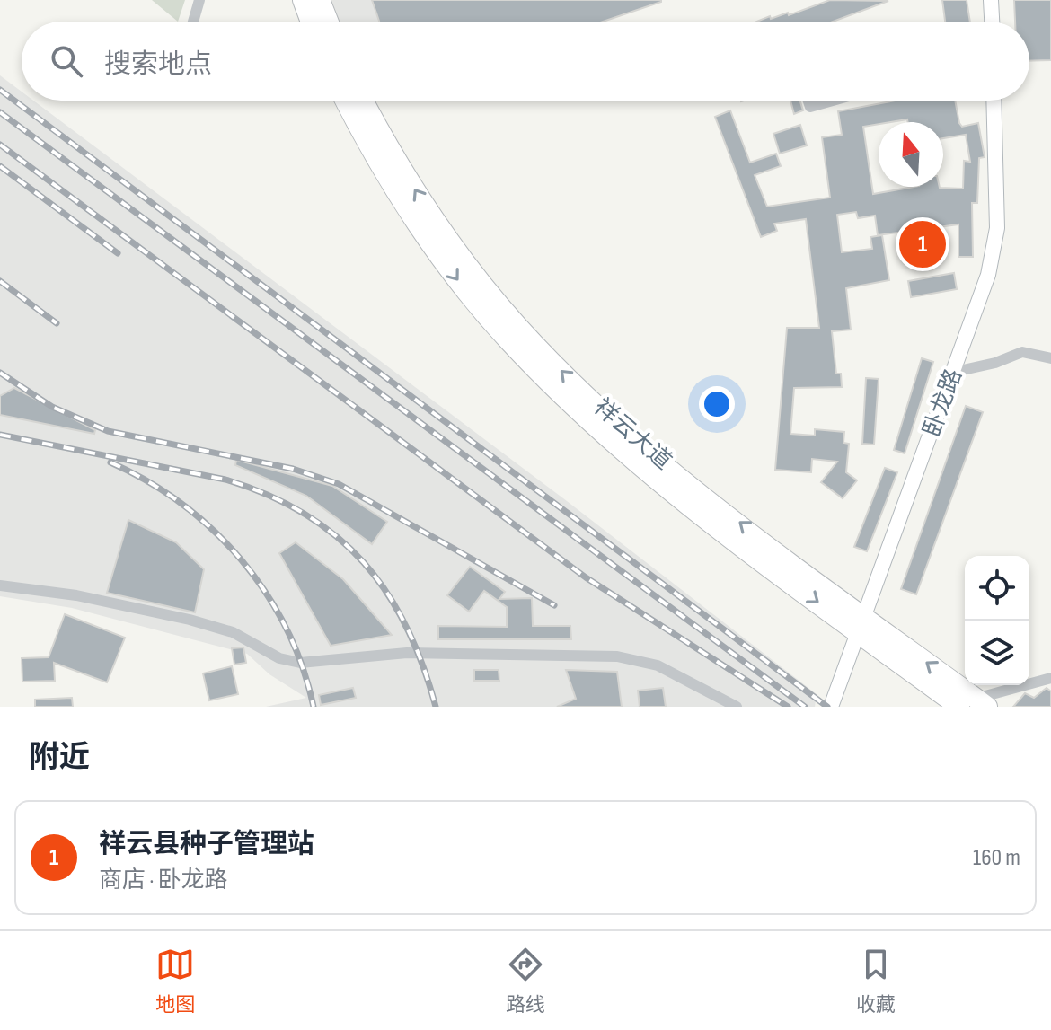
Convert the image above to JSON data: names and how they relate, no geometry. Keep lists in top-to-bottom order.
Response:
{
  "streets": {
    "highway": ["祥云大道"],
    "street": ["卧龙路"]
  },
  "crossings": [
    ["卧龙路", "祥云大道"]
  ],
  "north": "top",
  "page": {
    "search": "搜索地点",
    "pins": "1",
    "heading": "附近",
    "list": [
      {
        "mark": "1",
        "name": "祥云县种子管理站",
        "note": "商店 · 卧龙路",
        "value": "160 m"
      }
    ],
    "nav": ["地图", "路线", "收藏"]
  }
}
